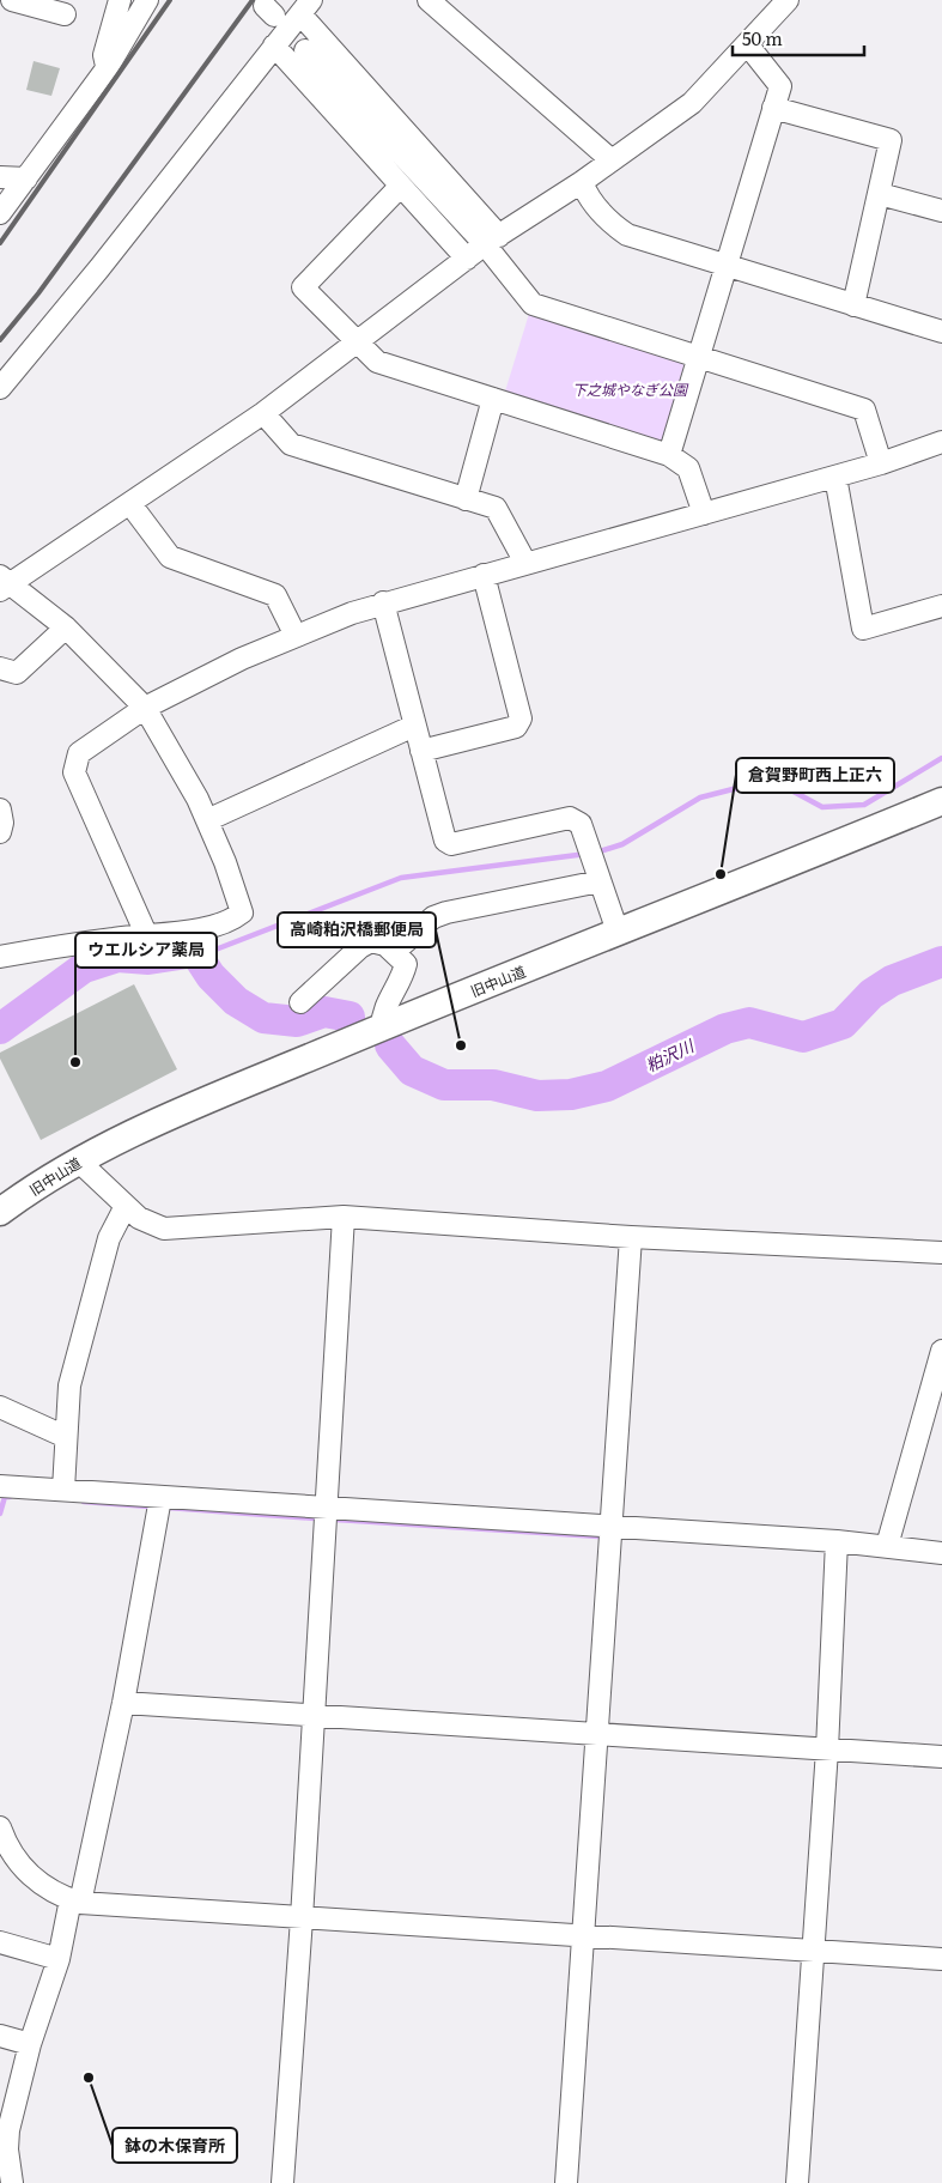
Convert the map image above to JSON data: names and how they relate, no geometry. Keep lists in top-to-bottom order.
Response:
{
  "streets": {
    "main road": ["旧中山道"]
  },
  "water": ["粕沢川"],
  "parks": ["下之城やなぎ公園"],
  "places": [
    "倉賀野町西上正六",
    "高崎粕沢橋郵便局",
    "ウエルシア薬局",
    "鉢の木保育所"
  ],
  "scale_bar": "50 m"
}
